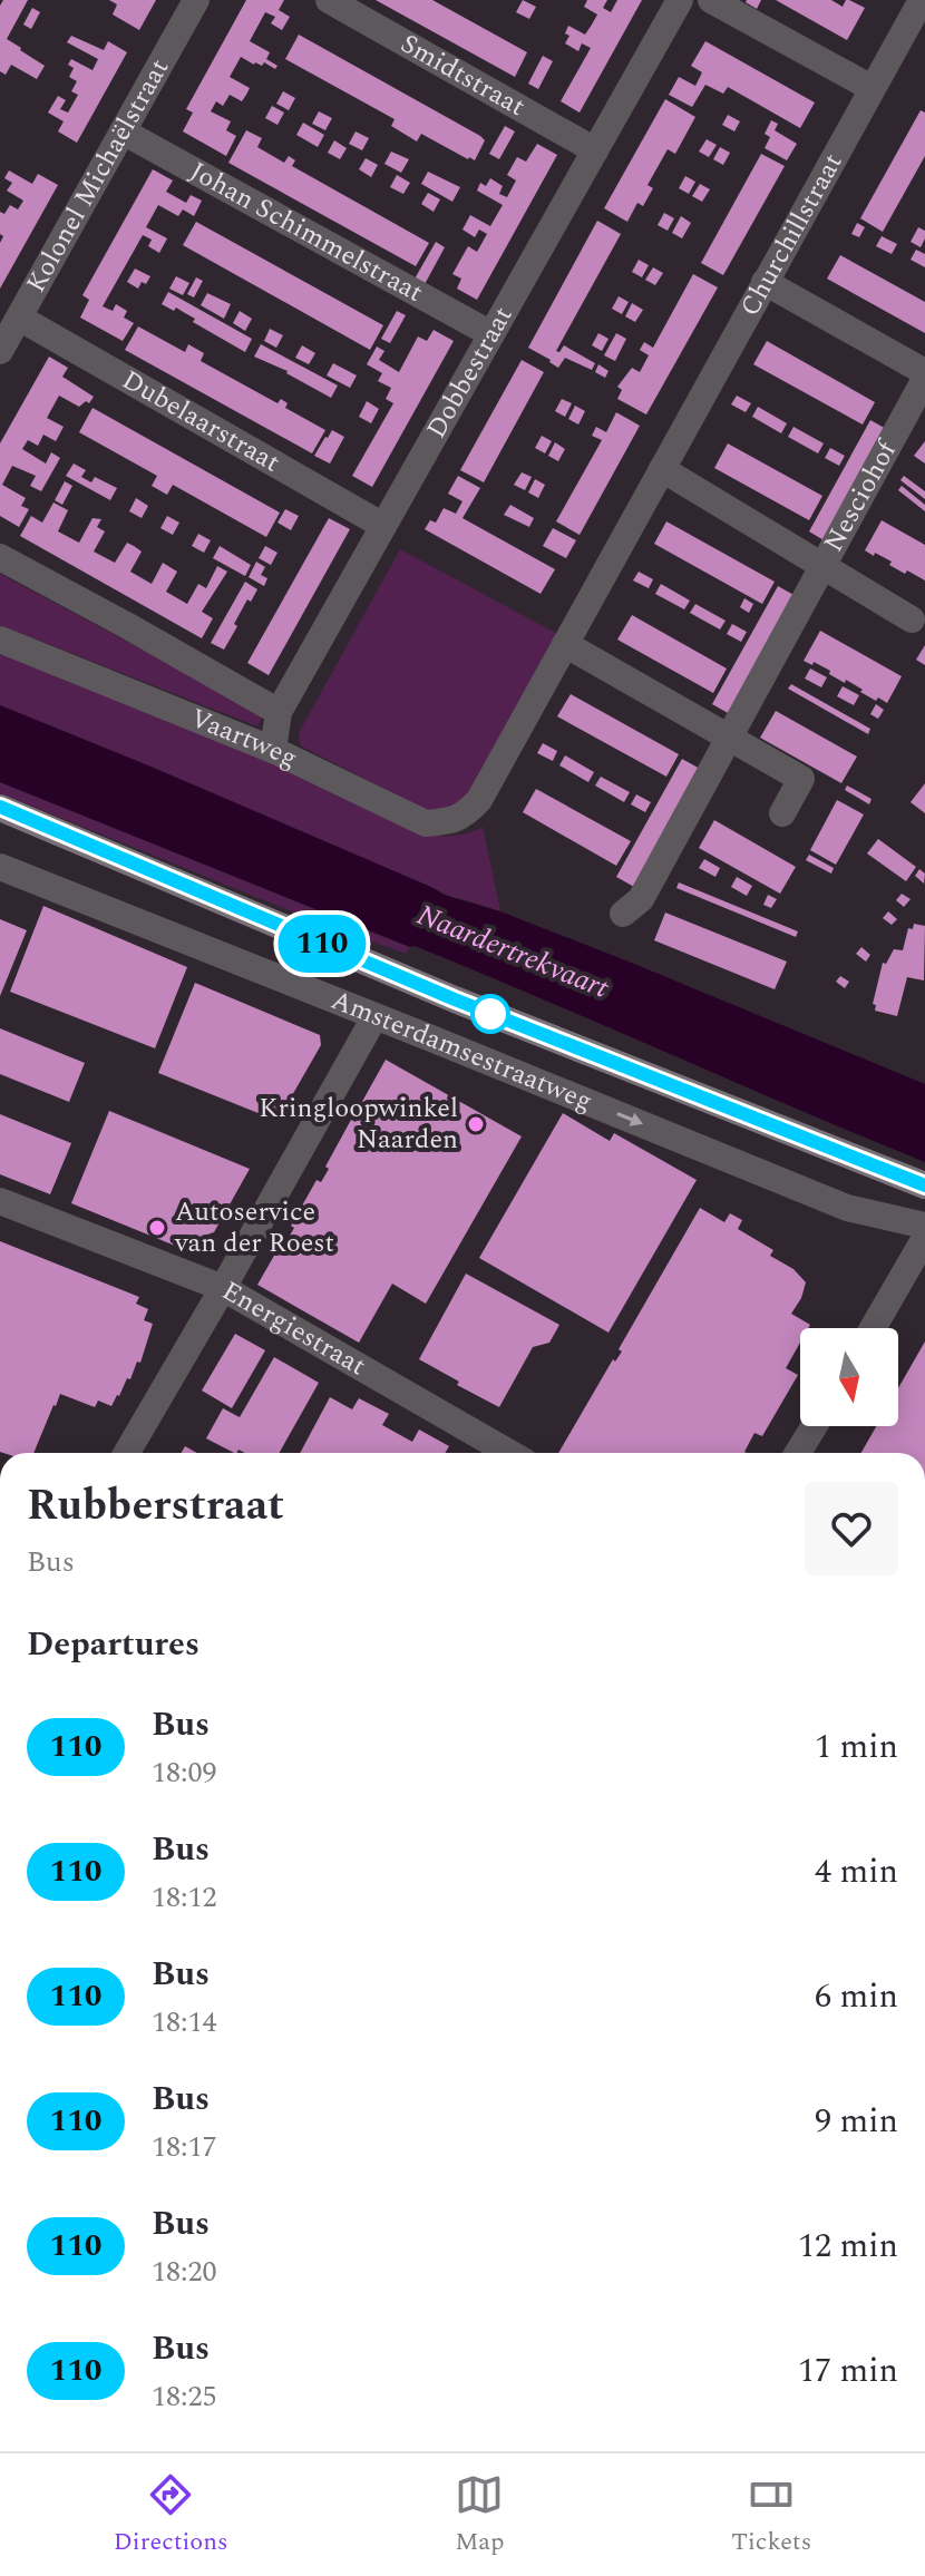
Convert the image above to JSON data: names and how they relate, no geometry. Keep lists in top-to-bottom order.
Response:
{
  "streets": {
    "street": [
      "Smidtstraat",
      "Kolonel Michaëlstraat",
      "Johan Schimmelstraat",
      "Churchillstraat",
      "Dobbestraat",
      "Dubelaarstraat",
      "Nesciohof",
      "Vaartweg",
      "Amsterdamsestraatweg",
      "Energiestraat"
    ]
  },
  "crossings": [
    ["Smidtstraat", "Dobbestraat"],
    ["Kolonel Michaëlstraat", "Johan Schimmelstraat"],
    ["Kolonel Michaëlstraat", "Dubelaarstraat"],
    ["Johan Schimmelstraat", "Dobbestraat"],
    ["Churchillstraat", "Vaartweg"],
    ["Dobbestraat", "Dubelaarstraat"],
    ["Dobbestraat", "Vaartweg"]
  ],
  "water": ["Naardertrekvaart"],
  "places": ["Kringloopwinkel Naarden", "Autoservice van der Roest"],
  "lines": ["bus line 110"],
  "north": "bottom",
  "page": {
    "on_map": "110",
    "heading": [
      ["Rubberstraat", "Bus"],
      "Departures"
    ],
    "list": [
      {
        "mark": "110",
        "name": "Bus",
        "note": "18:09",
        "value": "1 min"
      },
      {
        "mark": "110",
        "name": "Bus",
        "note": "18:12",
        "value": "4 min"
      },
      {
        "mark": "110",
        "name": "Bus",
        "note": "18:14",
        "value": "6 min"
      },
      {
        "mark": "110",
        "name": "Bus",
        "note": "18:17",
        "value": "9 min"
      },
      {
        "mark": "110",
        "name": "Bus",
        "note": "18:20",
        "value": "12 min"
      },
      {
        "mark": "110",
        "name": "Bus",
        "note": "18:25",
        "value": "17 min"
      }
    ],
    "tabs": ["Directions", "Map", "Tickets"]
  }
}
